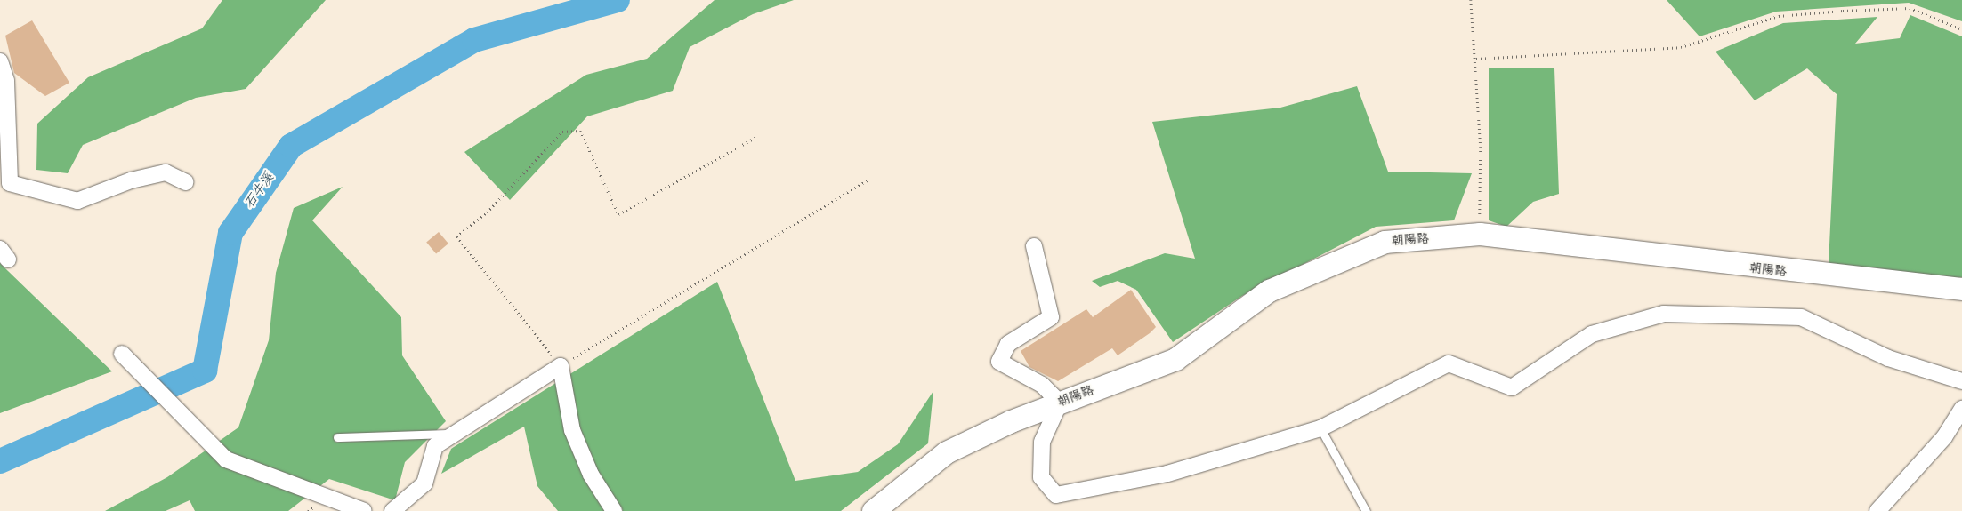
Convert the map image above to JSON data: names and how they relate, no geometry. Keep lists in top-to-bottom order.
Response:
{
  "streets": {
    "main road": ["朝陽路"]
  },
  "water": ["石牛溪"]
}
